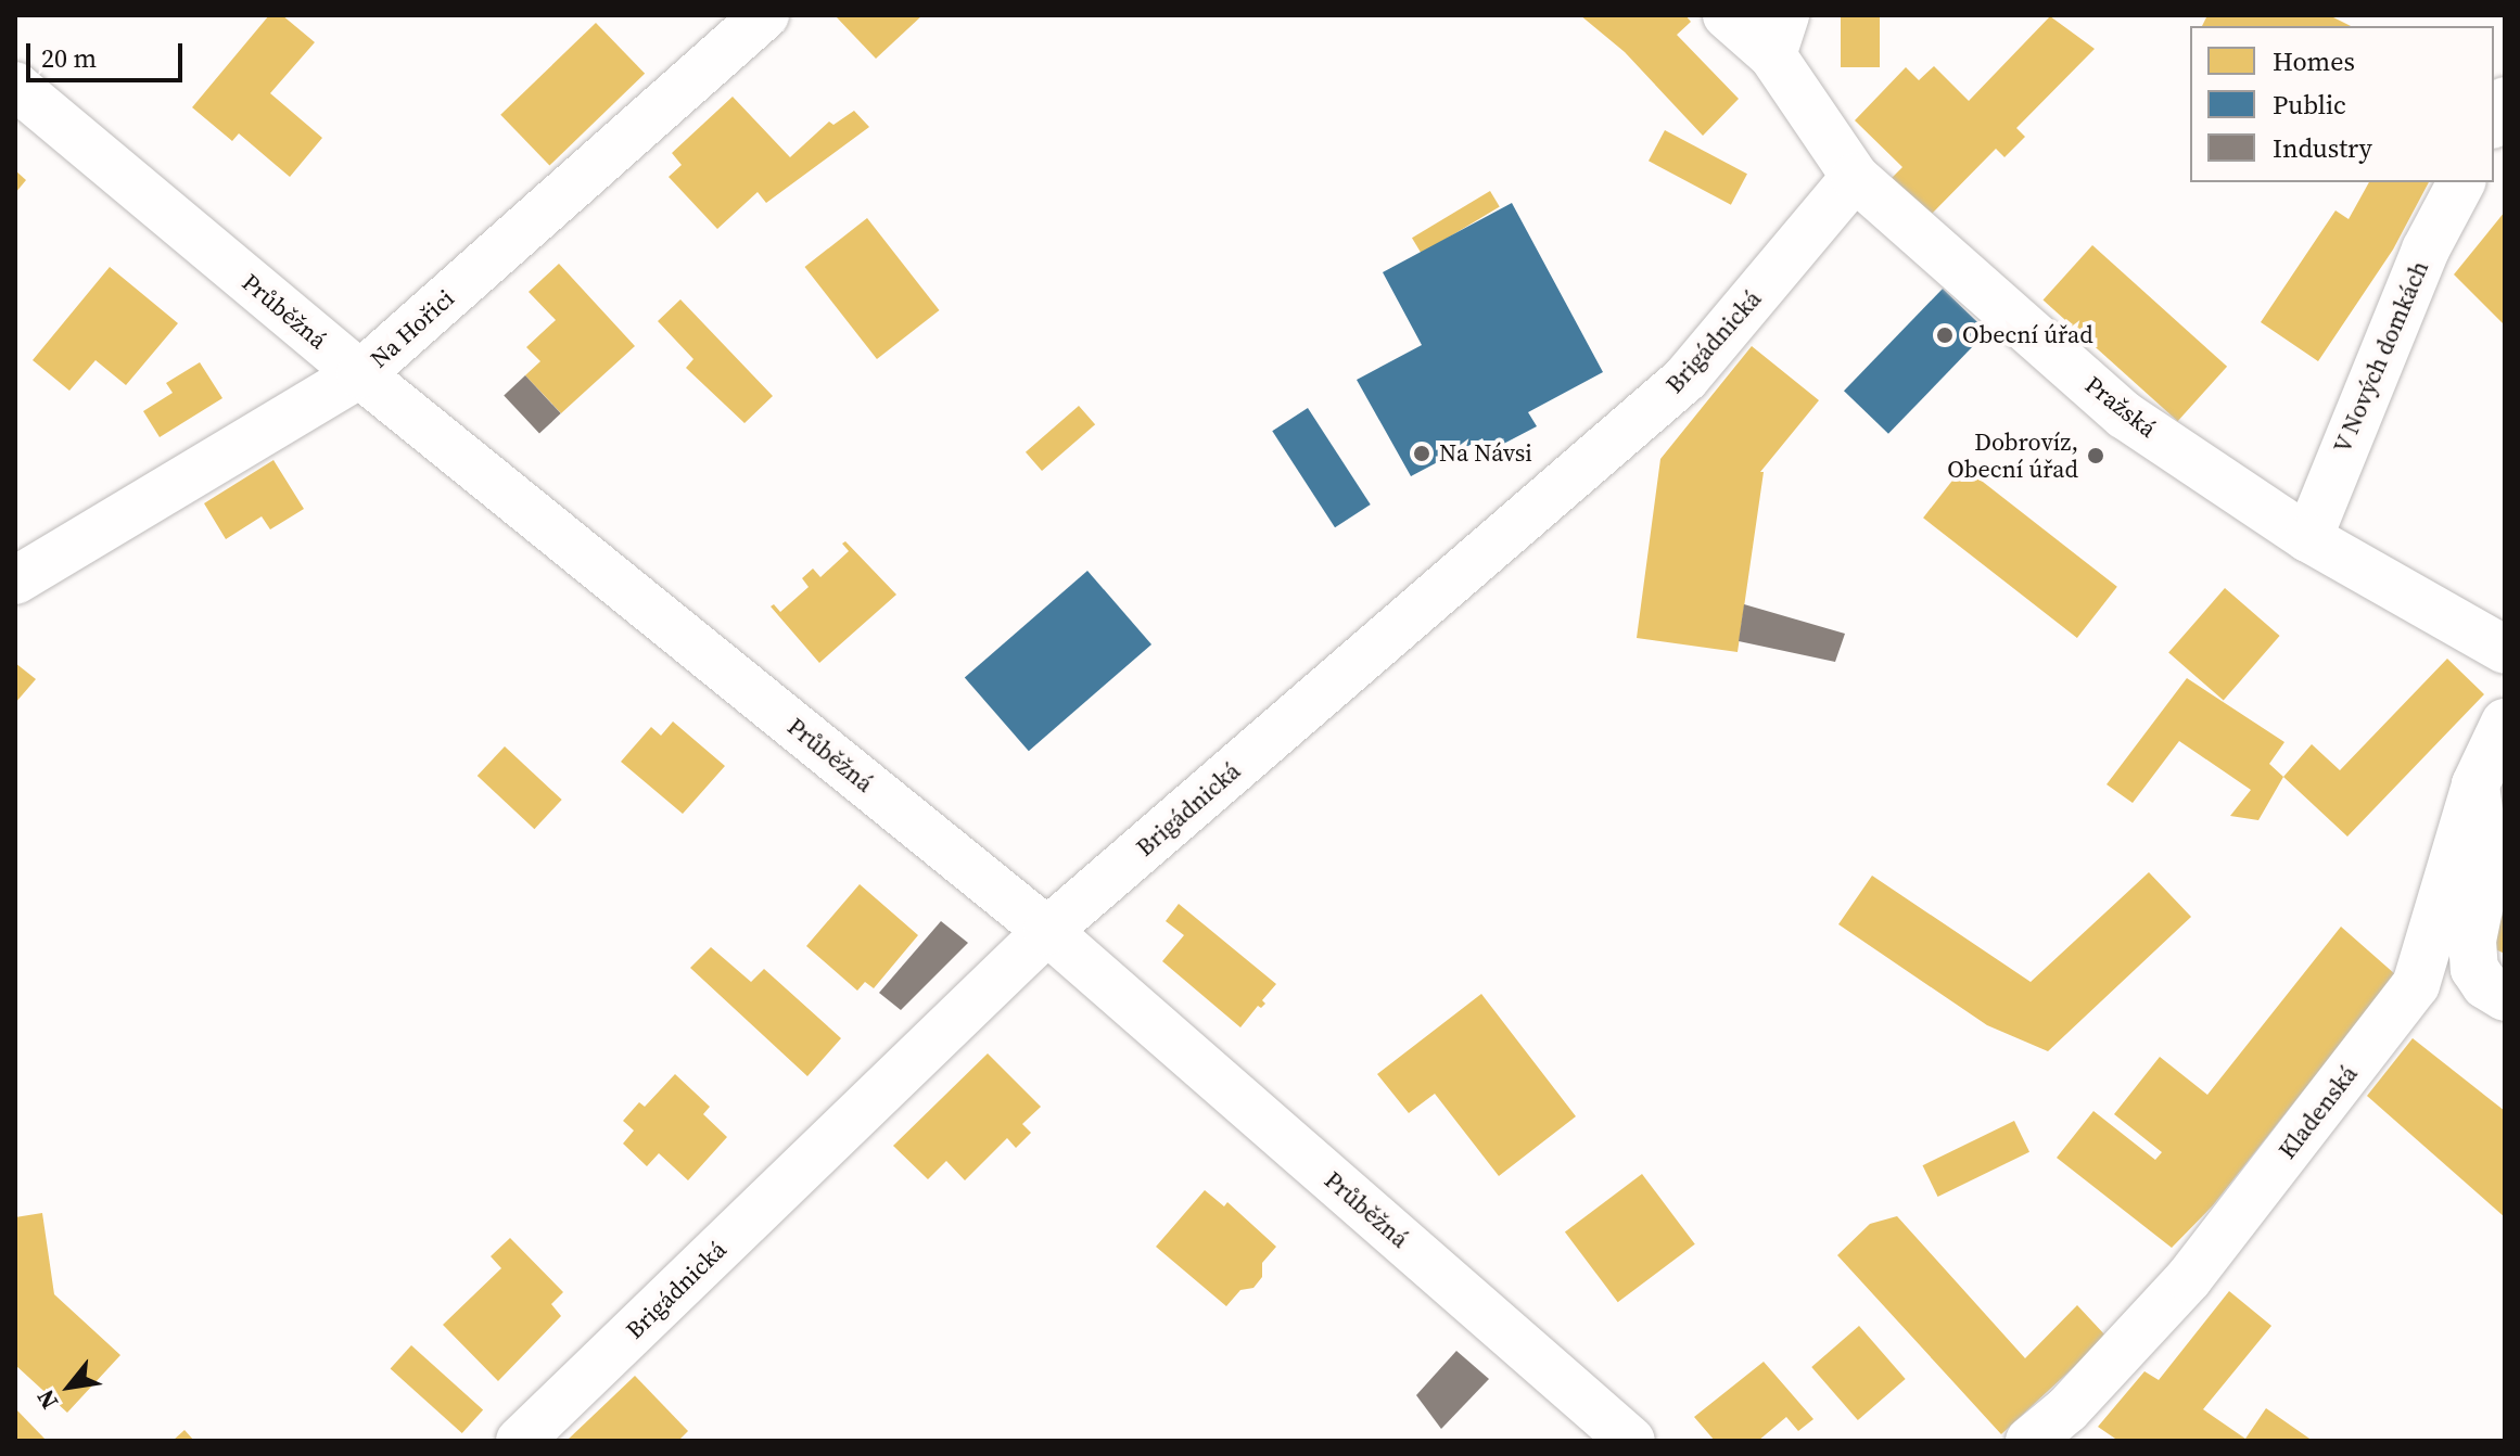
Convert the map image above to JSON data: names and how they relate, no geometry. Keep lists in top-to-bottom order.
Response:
{
  "streets": {
    "street": [
      "Průběžná",
      "Na Hořici",
      "Brigádnická",
      "V Nových domkách",
      "Pražská",
      "Kladenská"
    ]
  },
  "crossings": [
    ["Průběžná", "Na Hořici"],
    ["Průběžná", "Brigádnická"],
    ["Brigádnická", "Pražská"],
    ["V Nových domkách", "Pražská"]
  ],
  "places": ["Obecní úřad", "Na Návsi", "Dobrovíz, Obecní úřad"],
  "legend": ["Homes", "Public", "Industry"],
  "scale_bar": "20 m",
  "north": "bottom left"
}
